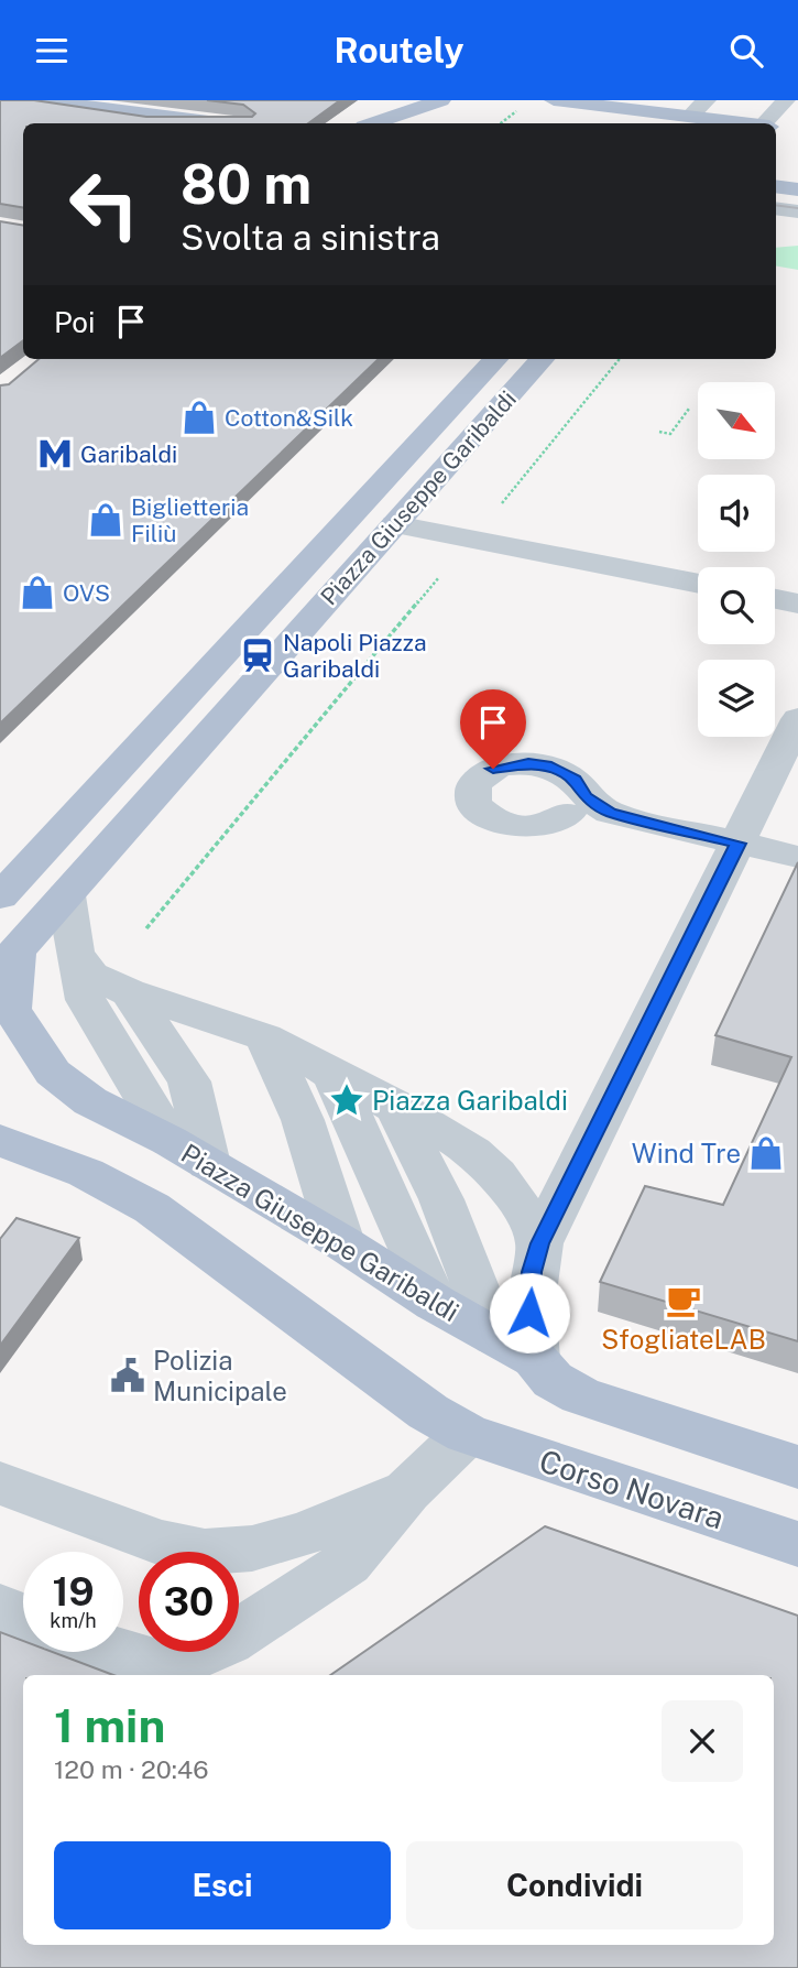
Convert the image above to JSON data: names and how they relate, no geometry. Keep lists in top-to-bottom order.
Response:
{
  "streets": {
    "main road": ["Piazza Giuseppe Garibaldi", "Corso Novara"]
  },
  "places": {
    "shop": [
      "Cotton&Silk",
      "Biglietteria Filiù",
      "OVS",
      "Wind Tre"
    ],
    "metro station": ["Garibaldi"],
    "station": ["Napoli Piazza Garibaldi"],
    "place": ["Piazza Garibaldi"],
    "cafe": ["SfogliateLAB"],
    "public building": ["Polizia Municipale"]
  },
  "north": "bottom right",
  "page": {
    "header": "Routely",
    "turn": ["80 m", "Svolta a sinistra"],
    "then": "Poi",
    "speed": "19 km/h",
    "limit": "30",
    "heading": ["1 min", "120 m · 20:46"],
    "buttons": ["Esci", "Condividi"]
  }
}
